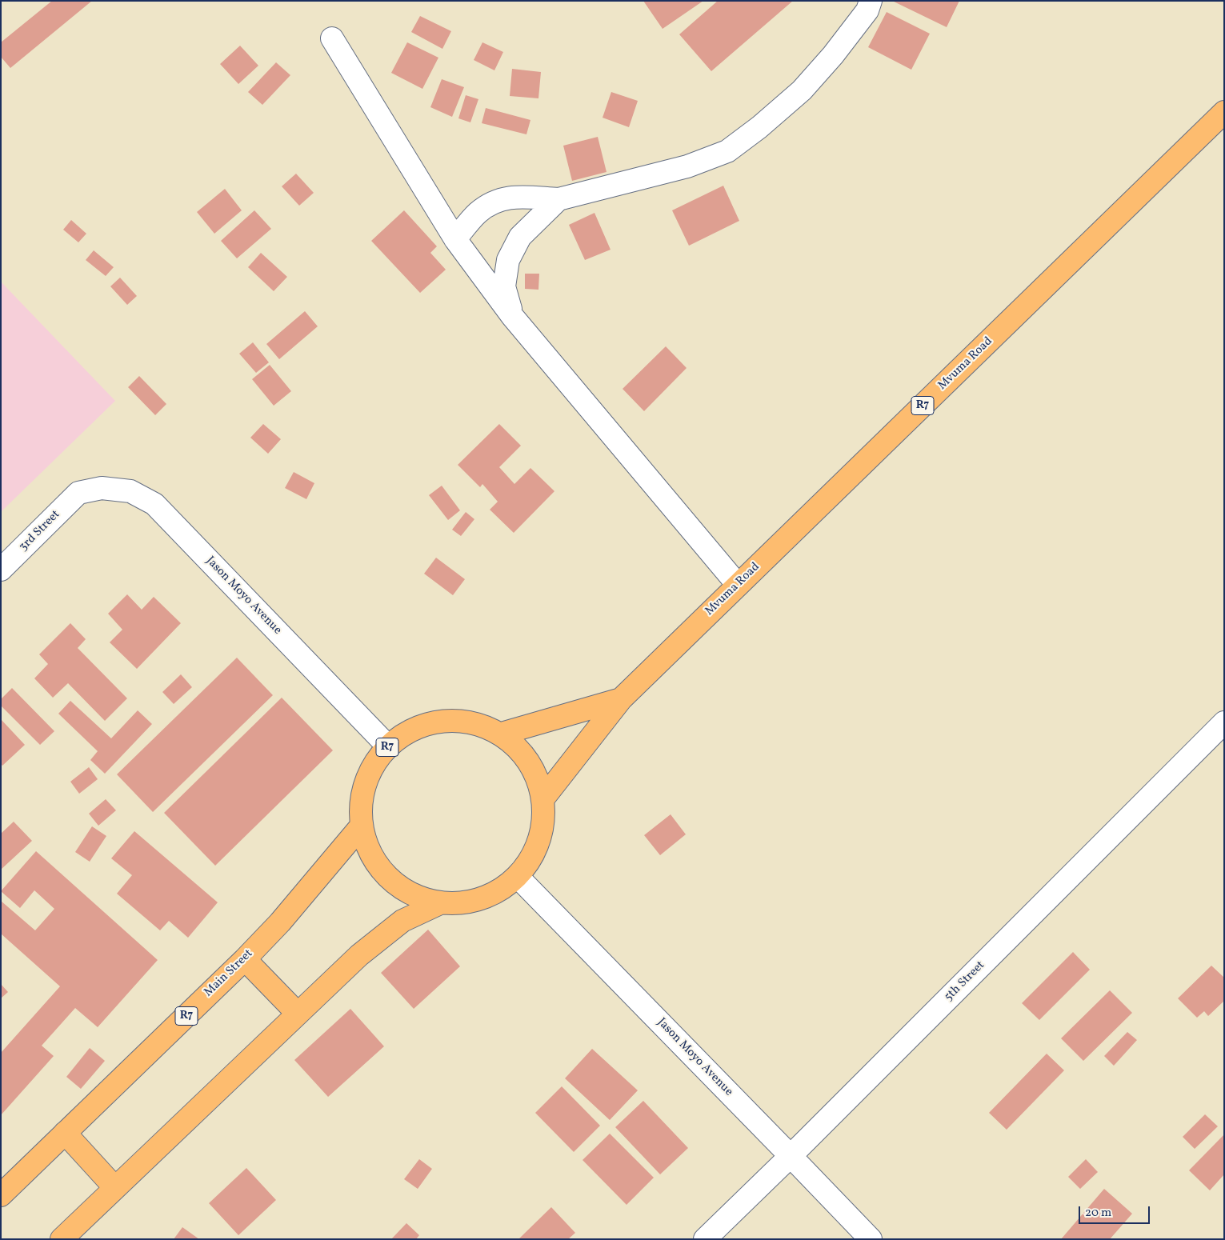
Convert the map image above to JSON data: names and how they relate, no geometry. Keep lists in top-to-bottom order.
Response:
{
  "streets": {
    "highway": ["Mvuma Road", "R7", "Main Street"],
    "street": ["3rd Street", "Jason Moyo Avenue", "5th Street"]
  },
  "crossings": [
    ["Mvuma Road", "R7"],
    ["R7", "Jason Moyo Avenue"],
    ["R7", "Main Street"],
    ["3rd Street", "Jason Moyo Avenue"],
    ["Jason Moyo Avenue", "5th Street"]
  ],
  "scale_bar": "20 m"
}
